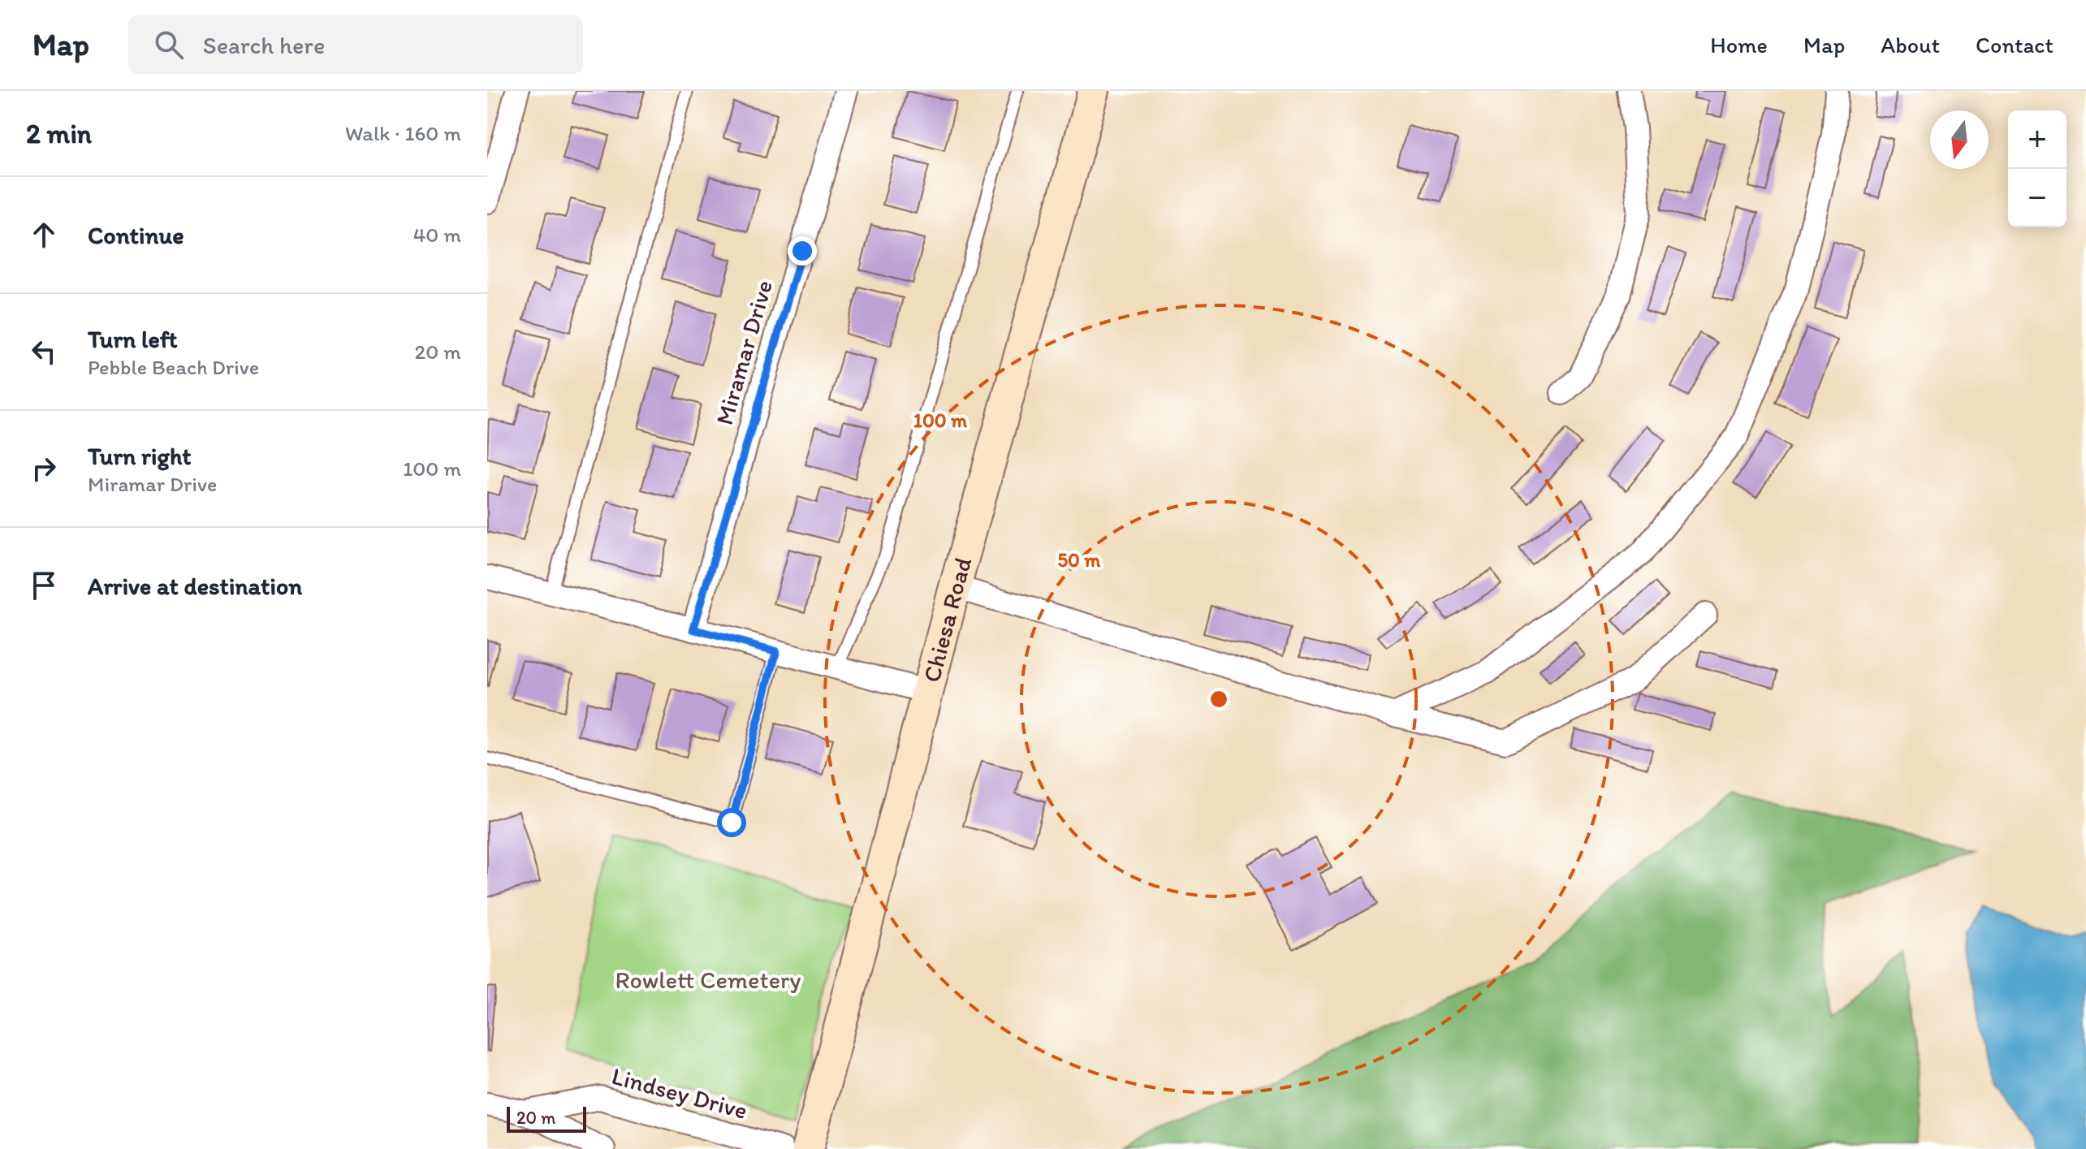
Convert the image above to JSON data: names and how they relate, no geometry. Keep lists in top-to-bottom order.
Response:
{
  "streets": {
    "main road": ["Chiesa Road"],
    "street": ["Miramar Drive", "Lindsey Drive"]
  },
  "parks": ["Rowlett Cemetery"],
  "scale_bar": "20 m",
  "north": "bottom",
  "page": {
    "header": "Map",
    "search": "Search here",
    "nav": [
      "Home",
      "Map",
      "About",
      "Contact"
    ],
    "heading": ["2 min", "Walk · 160 m"],
    "map_buttons": ["+", "−"],
    "list": [
      ["Continue", "40 m"],
      ["Turn left", "Pebble Beach Drive", "20 m"],
      ["Turn right", "Miramar Drive", "100 m"],
      "Arrive at destination"
    ],
    "scale": "20 m"
  },
  "rings": ["100 m", "50 m"]
}
